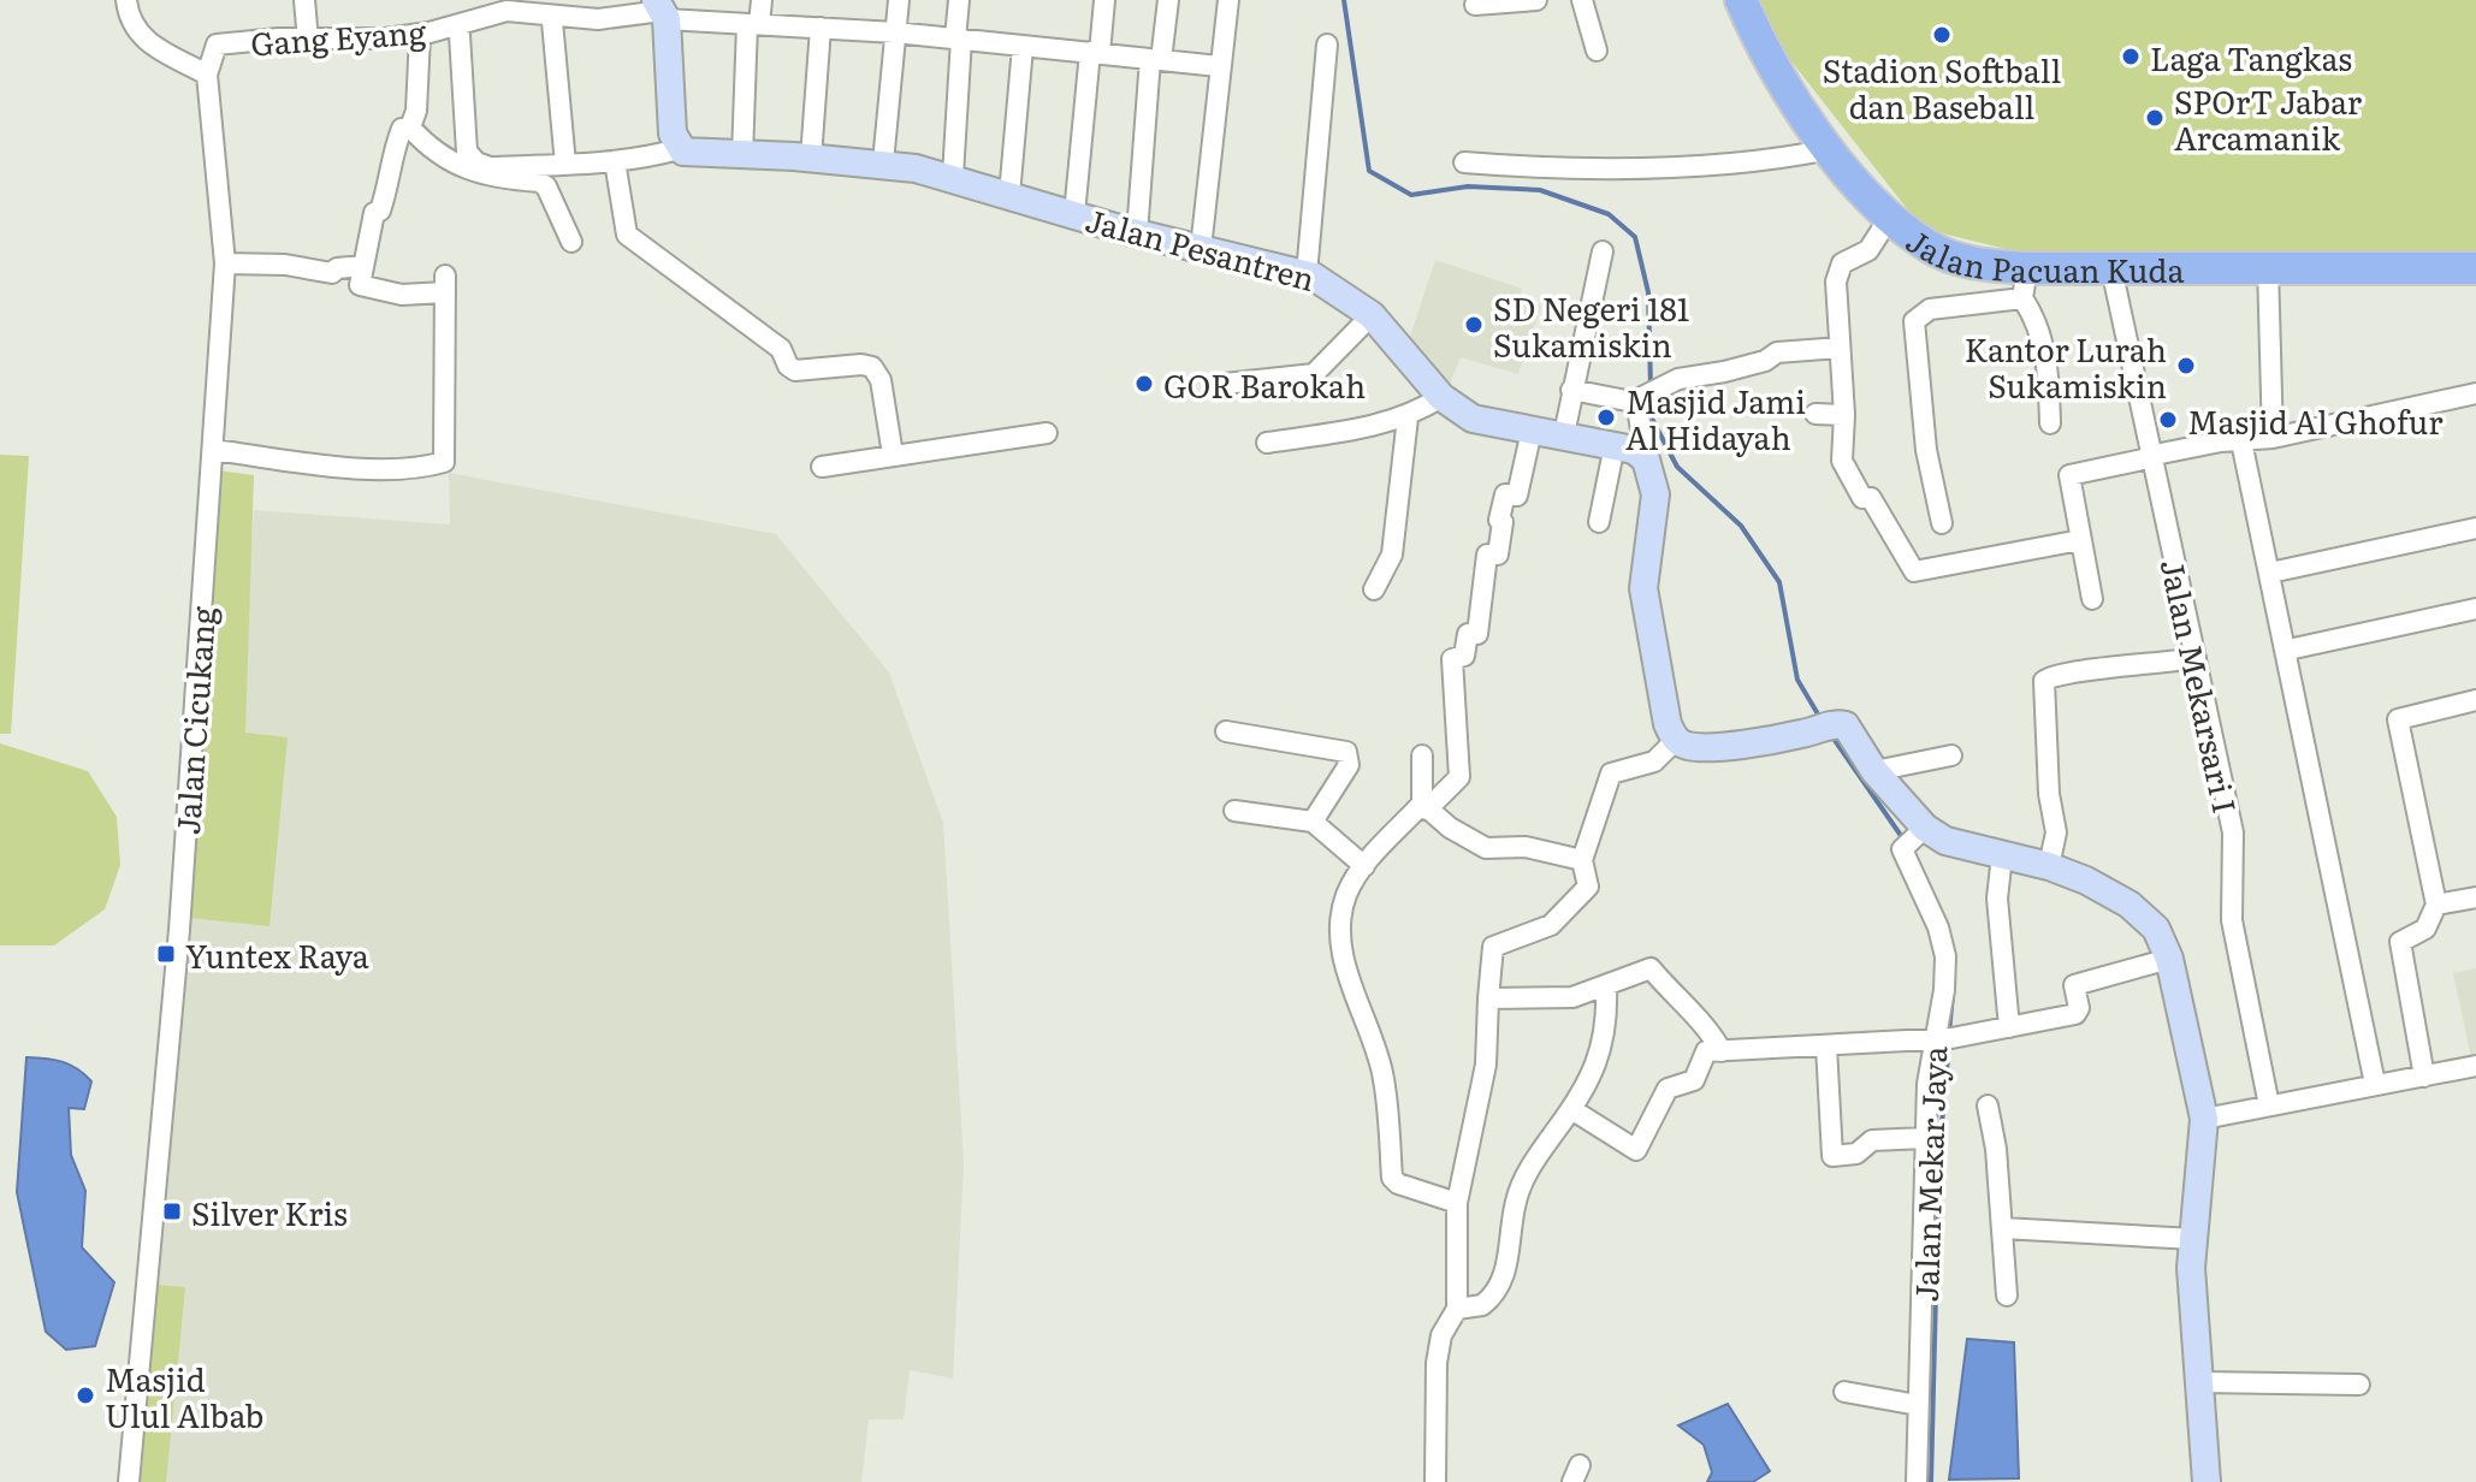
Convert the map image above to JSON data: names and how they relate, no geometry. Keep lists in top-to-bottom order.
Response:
{
  "streets": {
    "main road": ["Jalan Pacuan Kuda"],
    "street": [
      "Gang Eyang",
      "Jalan Pesantren",
      "Jalan Mekarsari I",
      "Jalan Cicukang",
      "Jalan Mekar Jaya"
    ]
  },
  "crossings": [
    ["Gang Eyang", "Jalan Cicukang"],
    ["Jalan Pacuan Kuda", "Jalan Mekarsari I"]
  ],
  "places": {
    "other": [
      "Stadion Softball dan Baseball",
      "Laga Tangkas",
      "SPOrT Jabar Arcamanik",
      "SD Negeri 181 Sukamiskin",
      "Kantor Lurah Sukamiskin",
      "GOR Barokah",
      "Masjid Jami Al Hidayah",
      "Masjid Al Ghofur",
      "Masjid Ulul Albab"
    ],
    "transit": ["Yuntex Raya", "Silver Kris"]
  }
}
